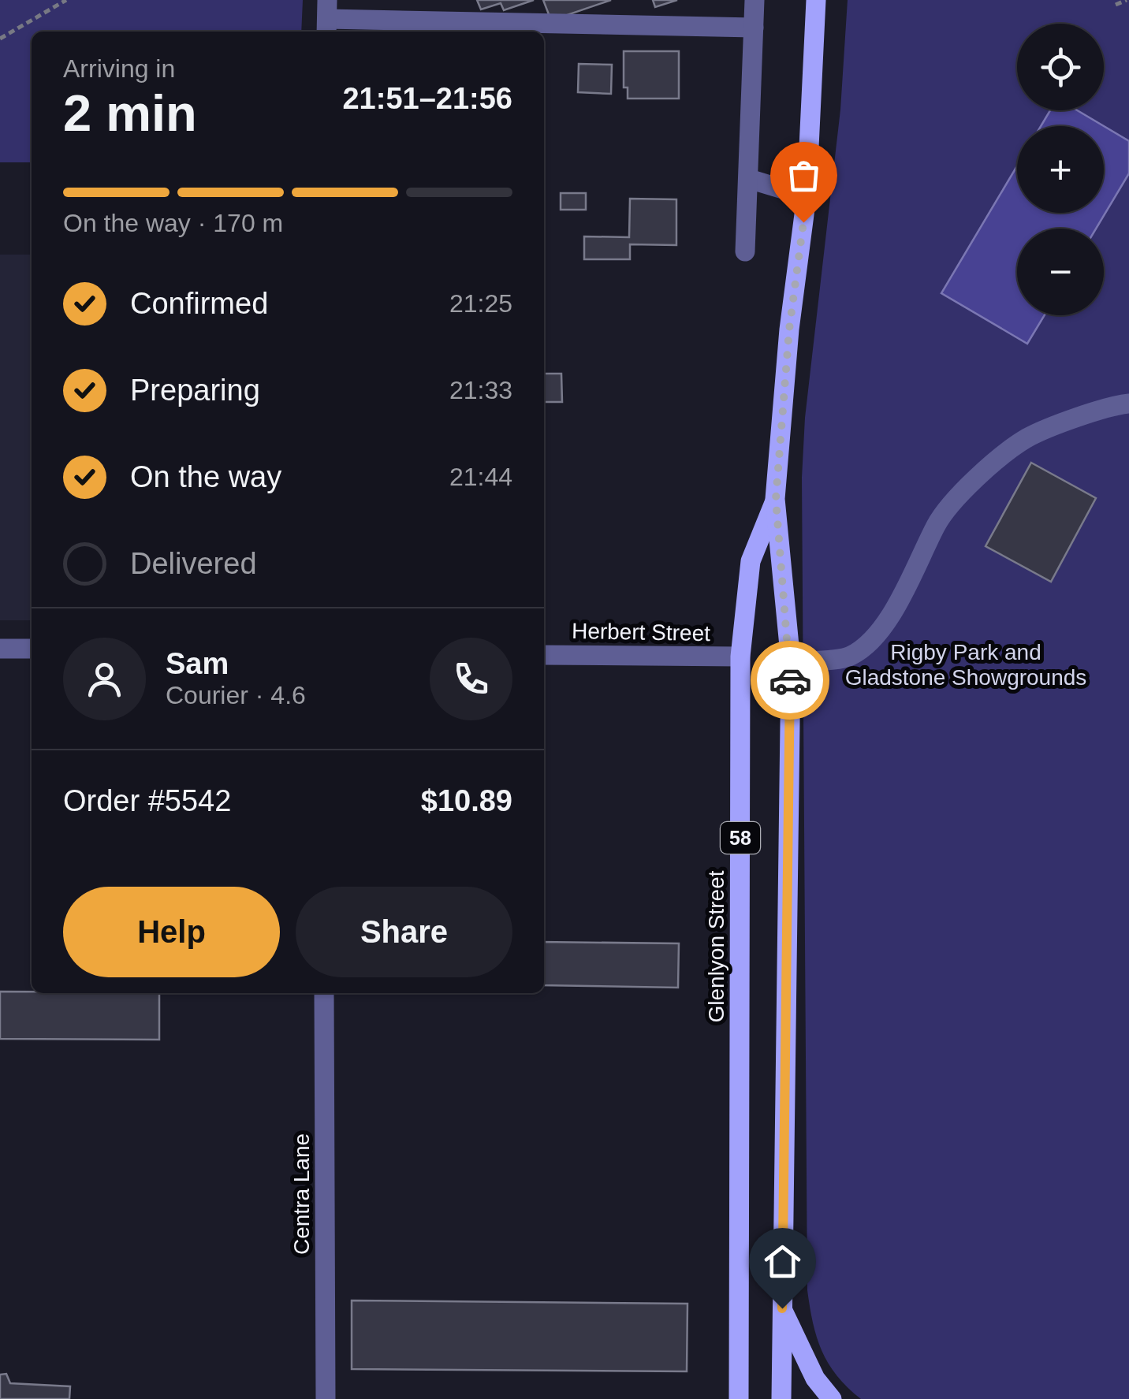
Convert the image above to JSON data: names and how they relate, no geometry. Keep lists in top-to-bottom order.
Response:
{
  "streets": {
    "main road": ["58", "Glenlyon Street"],
    "street": ["Herbert Street", "Centra Lane"]
  },
  "crossings": [
    ["Herbert Street", "Glenlyon Street"]
  ],
  "parks": ["Rigby Park and Gladstone Showgrounds"],
  "page": {
    "map_buttons": ["+", "−"],
    "heading": ["2 min", "Arriving in", "21:51–21:56"],
    "panel": [
      "Sam",
      "Courier · 4.6",
      "Order #5542",
      "$10.89"
    ],
    "bar": "On the way · 170 m",
    "list": [
      ["Confirmed", "21:25"],
      ["Preparing", "21:33"],
      ["On the way", "21:44"],
      "Delivered"
    ],
    "buttons": ["Help", "Share"]
  }
}
